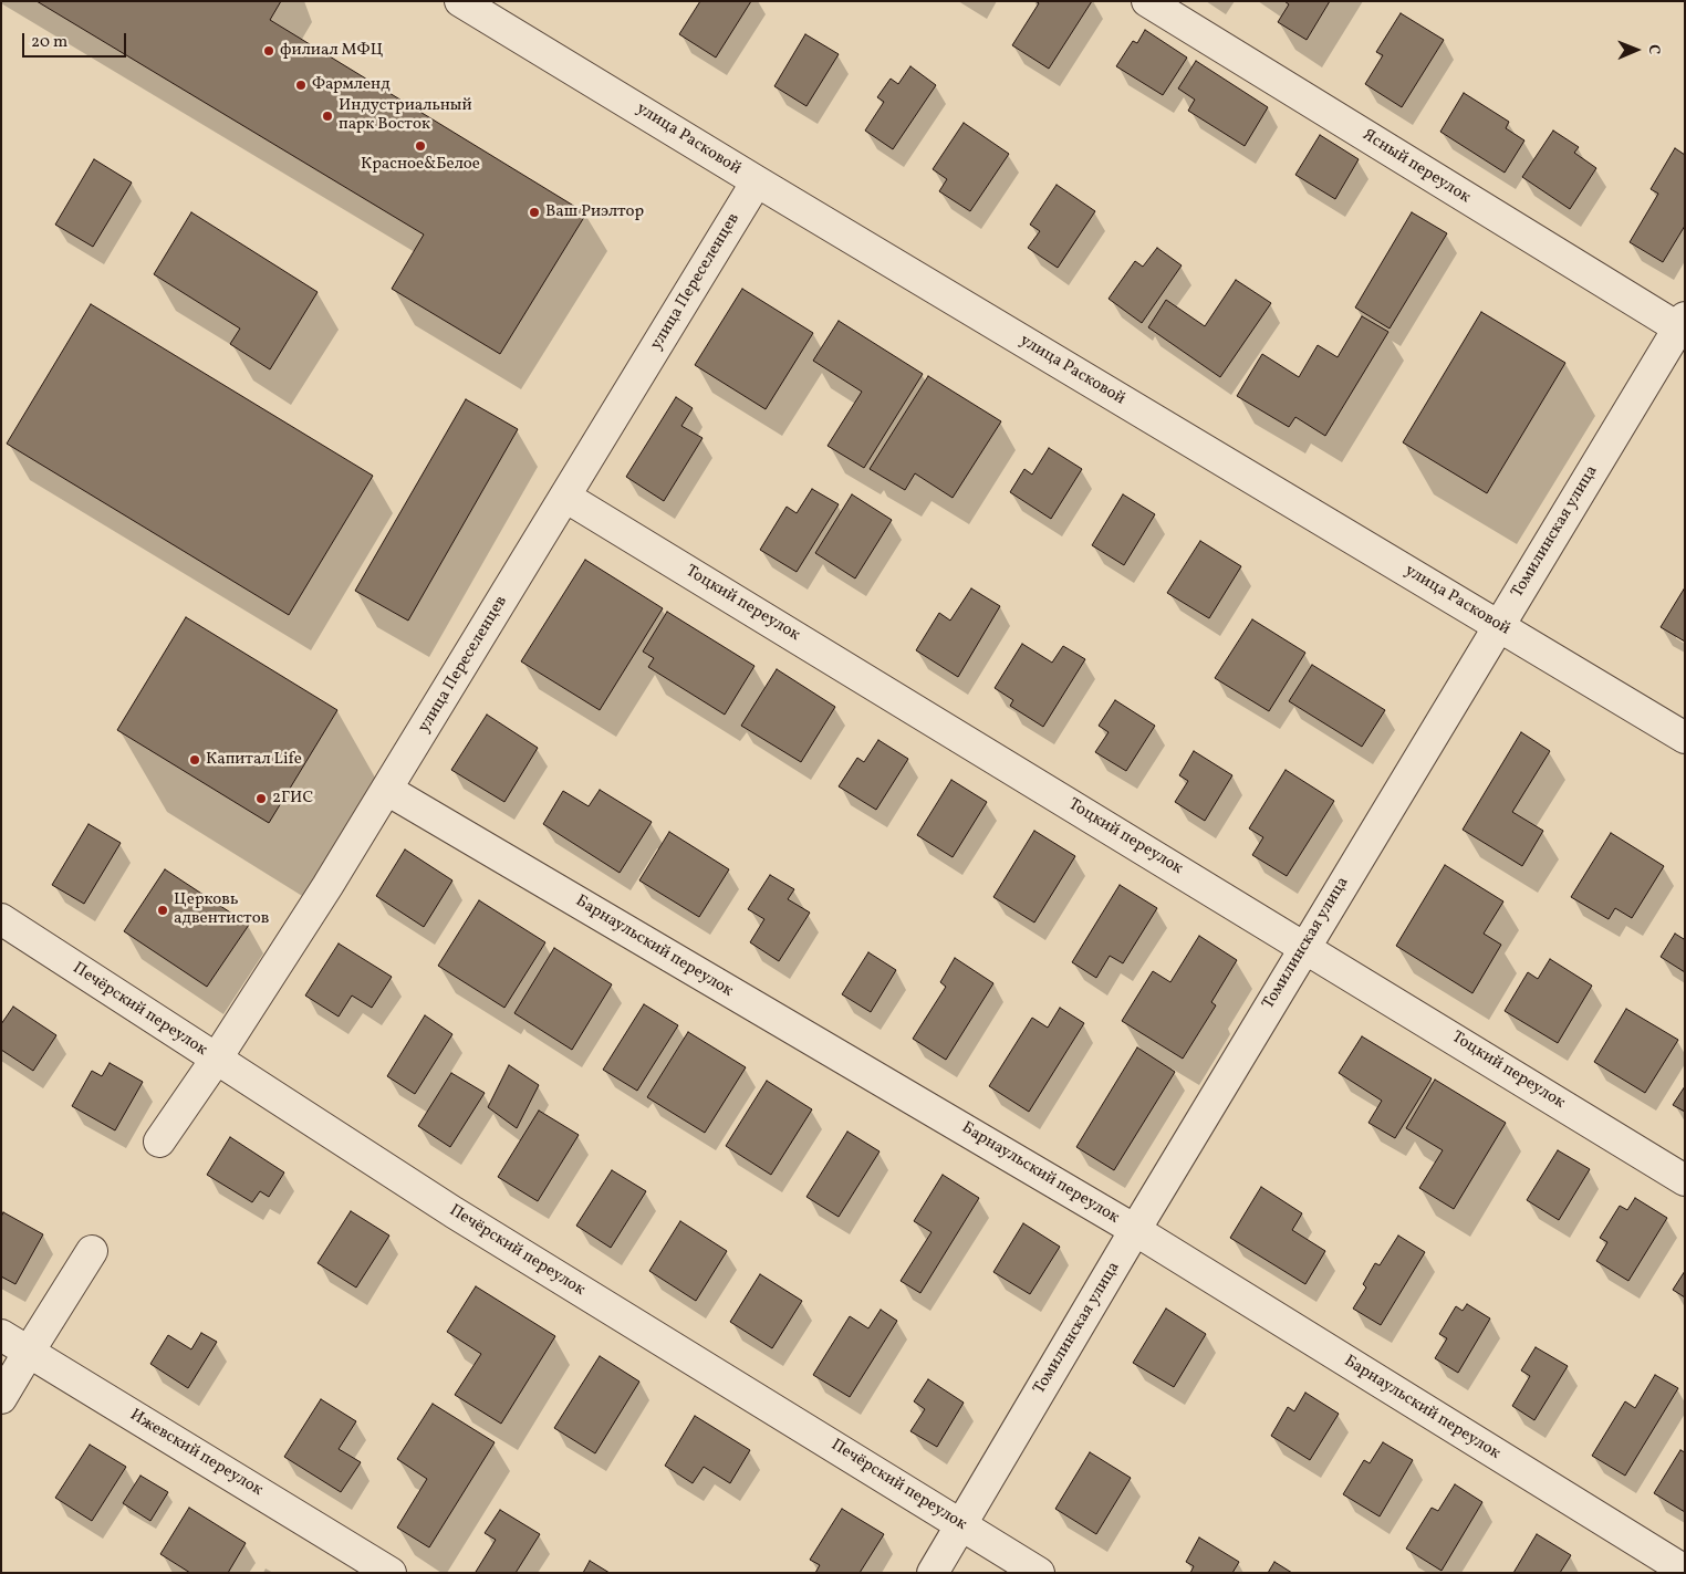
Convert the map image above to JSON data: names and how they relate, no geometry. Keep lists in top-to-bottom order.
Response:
{
  "streets": {
    "street": [
      "улица Расковой",
      "Ясный переулок",
      "улица Переселенцев",
      "Томилинская улица",
      "Тоцкий переулок",
      "Барнаульский переулок",
      "Печёрский переулок",
      "Ижевский переулок"
    ]
  },
  "crossings": [
    ["улица Расковой", "улица Переселенцев"],
    ["улица Расковой", "Томилинская улица"],
    ["Ясный переулок", "Томилинская улица"],
    ["улица Переселенцев", "Тоцкий переулок"],
    ["улица Переселенцев", "Барнаульский переулок"],
    ["улица Переселенцев", "Печёрский переулок"],
    ["Томилинская улица", "Тоцкий переулок"],
    ["Томилинская улица", "Барнаульский переулок"],
    ["Томилинская улица", "Печёрский переулок"]
  ],
  "places": [
    "филиал МФЦ",
    "Фармленд",
    "Индустриальный парк Восток",
    "Красное&Белое",
    "Ваш Риэлтор",
    "Капитал Life",
    "2ГИС",
    "Церковь адвентистов"
  ],
  "scale_bar": "20 m",
  "north": "right"
}
